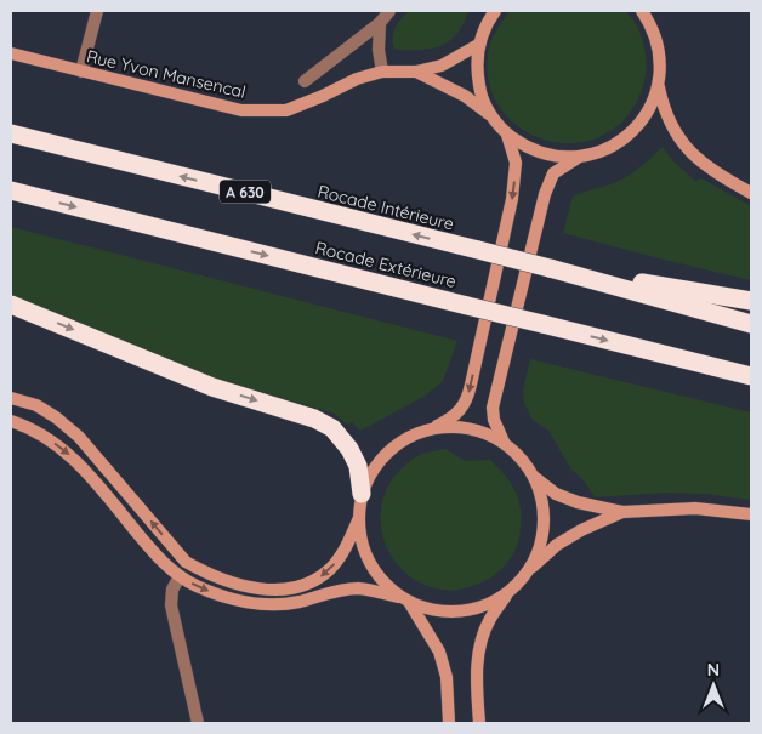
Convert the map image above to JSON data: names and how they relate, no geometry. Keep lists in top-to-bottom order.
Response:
{
  "streets": {
    "highway": ["A 630", "Rocade Intérieure", "Rocade Extérieure"],
    "street": ["Rue Yvon Mansencal"]
  },
  "one_way": ["Rocade Intérieure"],
  "north": "top"
}
